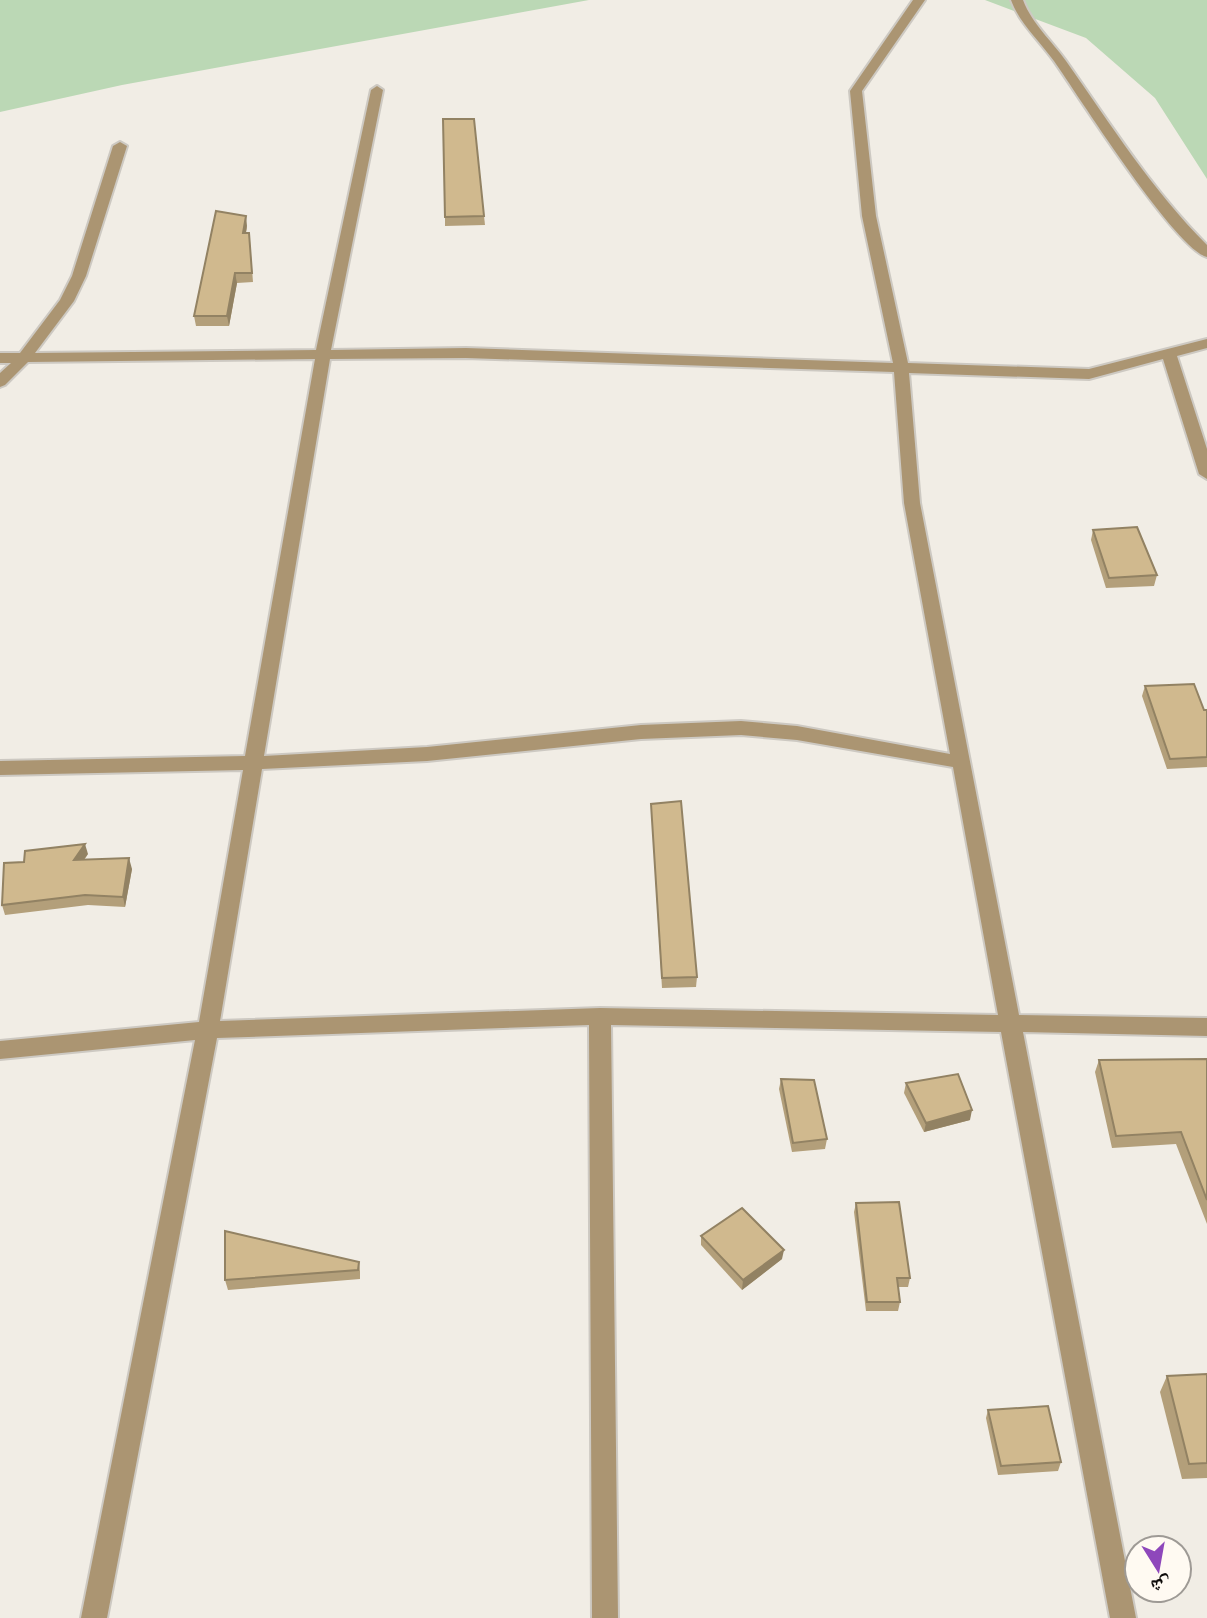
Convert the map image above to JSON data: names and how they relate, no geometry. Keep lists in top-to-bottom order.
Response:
{
  "north": "bottom"
}
